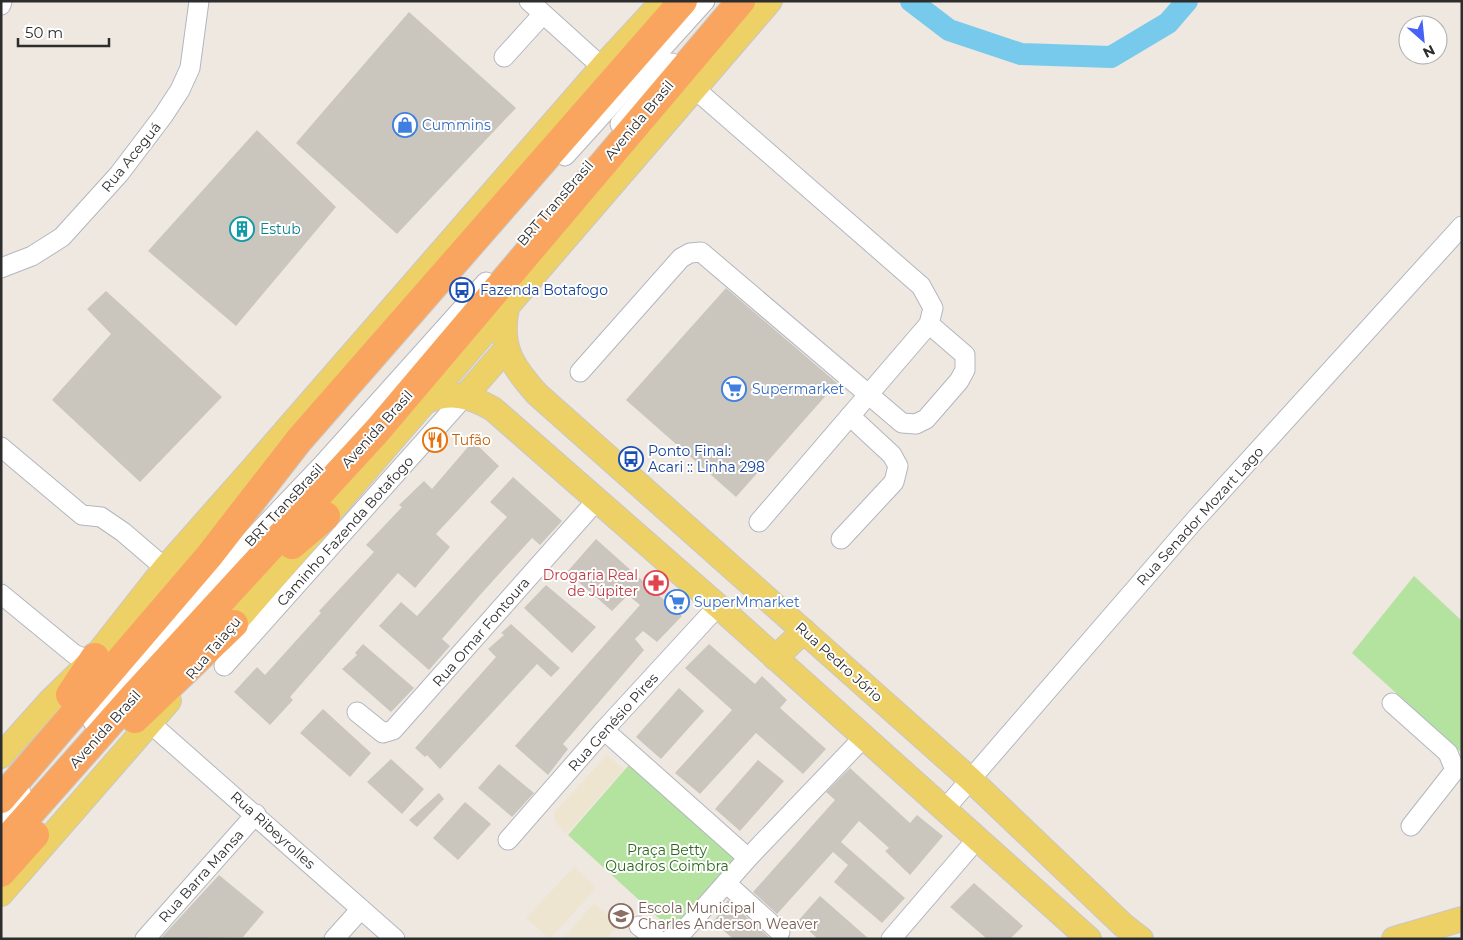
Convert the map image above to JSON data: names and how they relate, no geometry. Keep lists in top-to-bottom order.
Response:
{
  "streets": {
    "highway": ["Avenida Brasil"],
    "main road": ["Rua Taiaçu", "Rua Pedro Jório"],
    "street": [
      "Rua Aceguá",
      "BRT TransBrasil",
      "Rua Senador Mozart Lago",
      "Caminho Fazenda Botafogo",
      "Rua Omar Fontoura",
      "Rua Genésio Pires",
      "Rua Ribeyrolles",
      "Rua Barra Mansa"
    ]
  },
  "crossings": [
    ["Avenida Brasil", "Rua Taiaçu"],
    ["Avenida Brasil", "Rua Pedro Jório"],
    ["Rua Senador Mozart Lago", "Rua Pedro Jório"],
    ["Rua Taiaçu", "Rua Ribeyrolles"],
    ["Rua Ribeyrolles", "Rua Barra Mansa"]
  ],
  "parks": ["Praça Betty Quadros Coimbra"],
  "places": {
    "shop": ["Cummins"],
    "building": ["Estub"],
    "bus stop": ["Fazenda Botafogo", "Ponto Final: Acari :: Linha 298"],
    "supermarket": ["Supermarket", "SuperMmarket"],
    "restaurant": ["Tufão"],
    "pharmacy": ["Drogaria Real de Júpiter"],
    "school or university": ["Escola Municipal Charles Anderson Weaver"]
  },
  "scale_bar": "50 m",
  "north": "bottom right"
}
